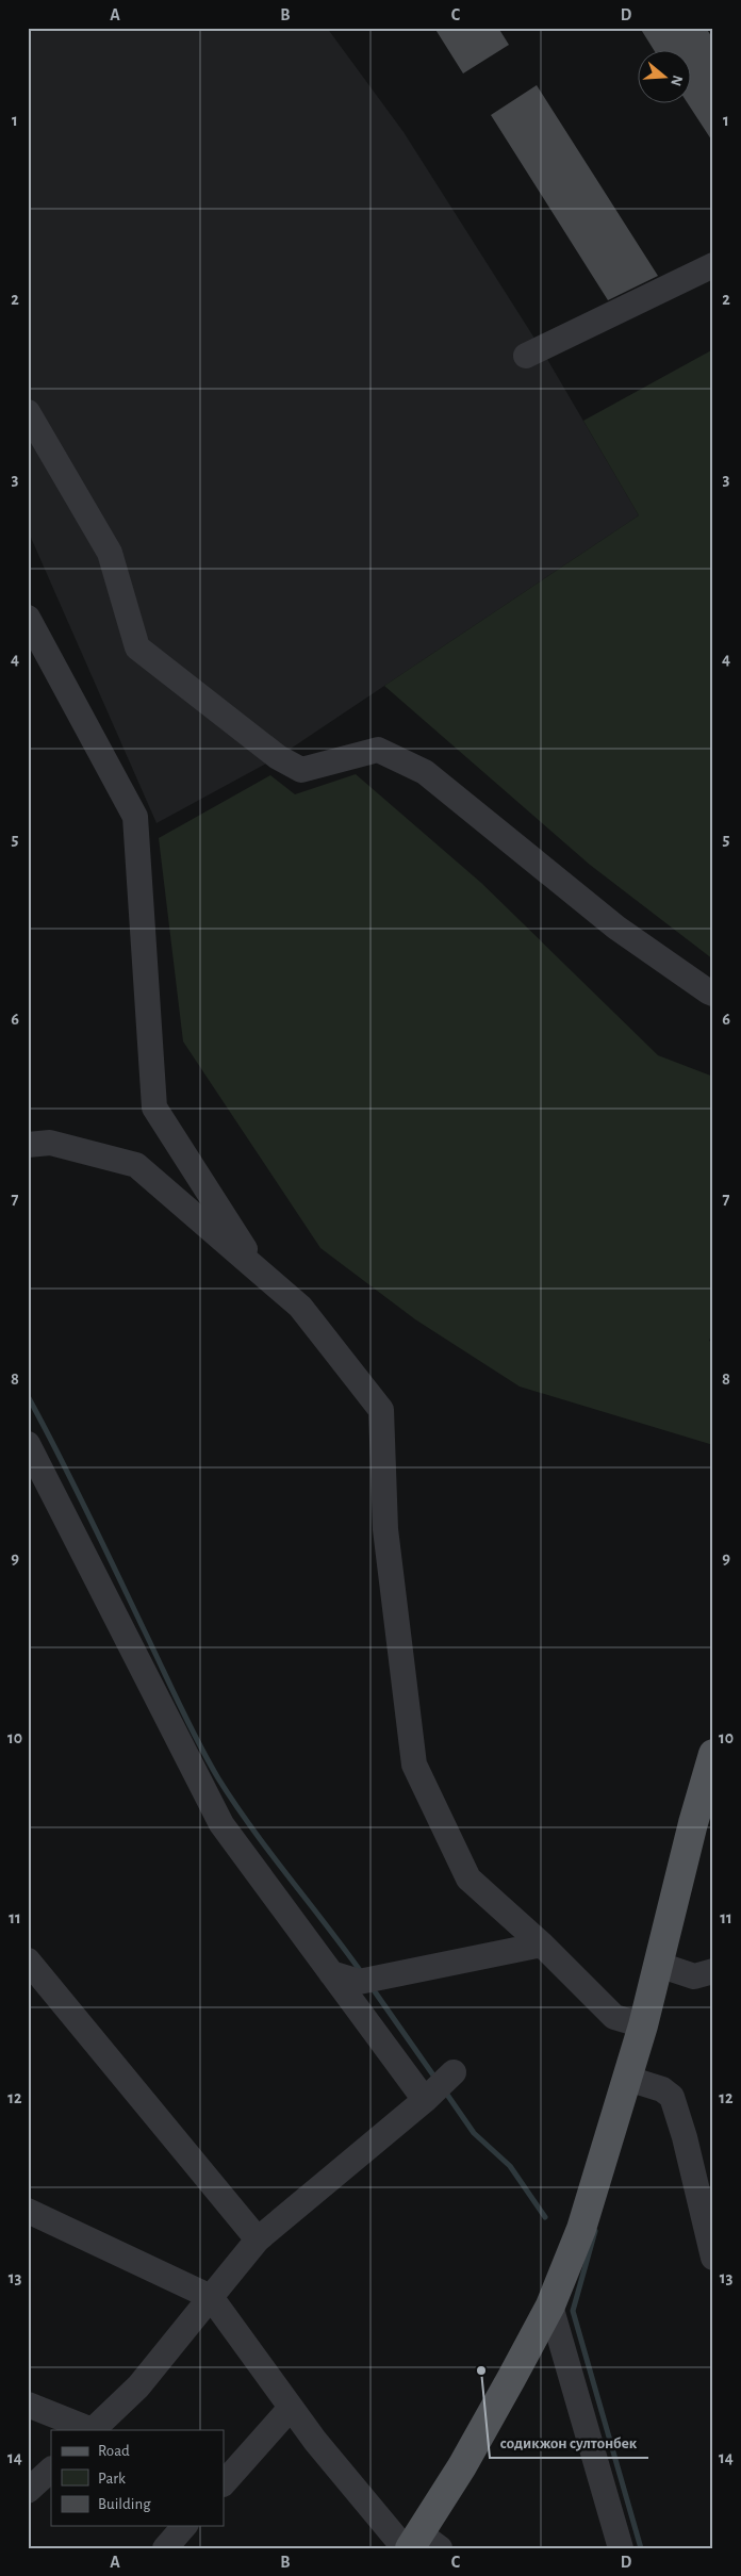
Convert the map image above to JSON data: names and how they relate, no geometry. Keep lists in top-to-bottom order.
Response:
{
  "places": ["содикжон султонбек"],
  "legend": ["Road", "Park", "Building"],
  "north": "right",
  "grid": {
    "columns": [
      "A",
      "B",
      "C",
      "D"
    ],
    "rows": [
      "1",
      "2",
      "3",
      "4",
      "5",
      "6",
      "7",
      "8",
      "9",
      "10",
      "11",
      "12",
      "13",
      "14"
    ]
  }
}
